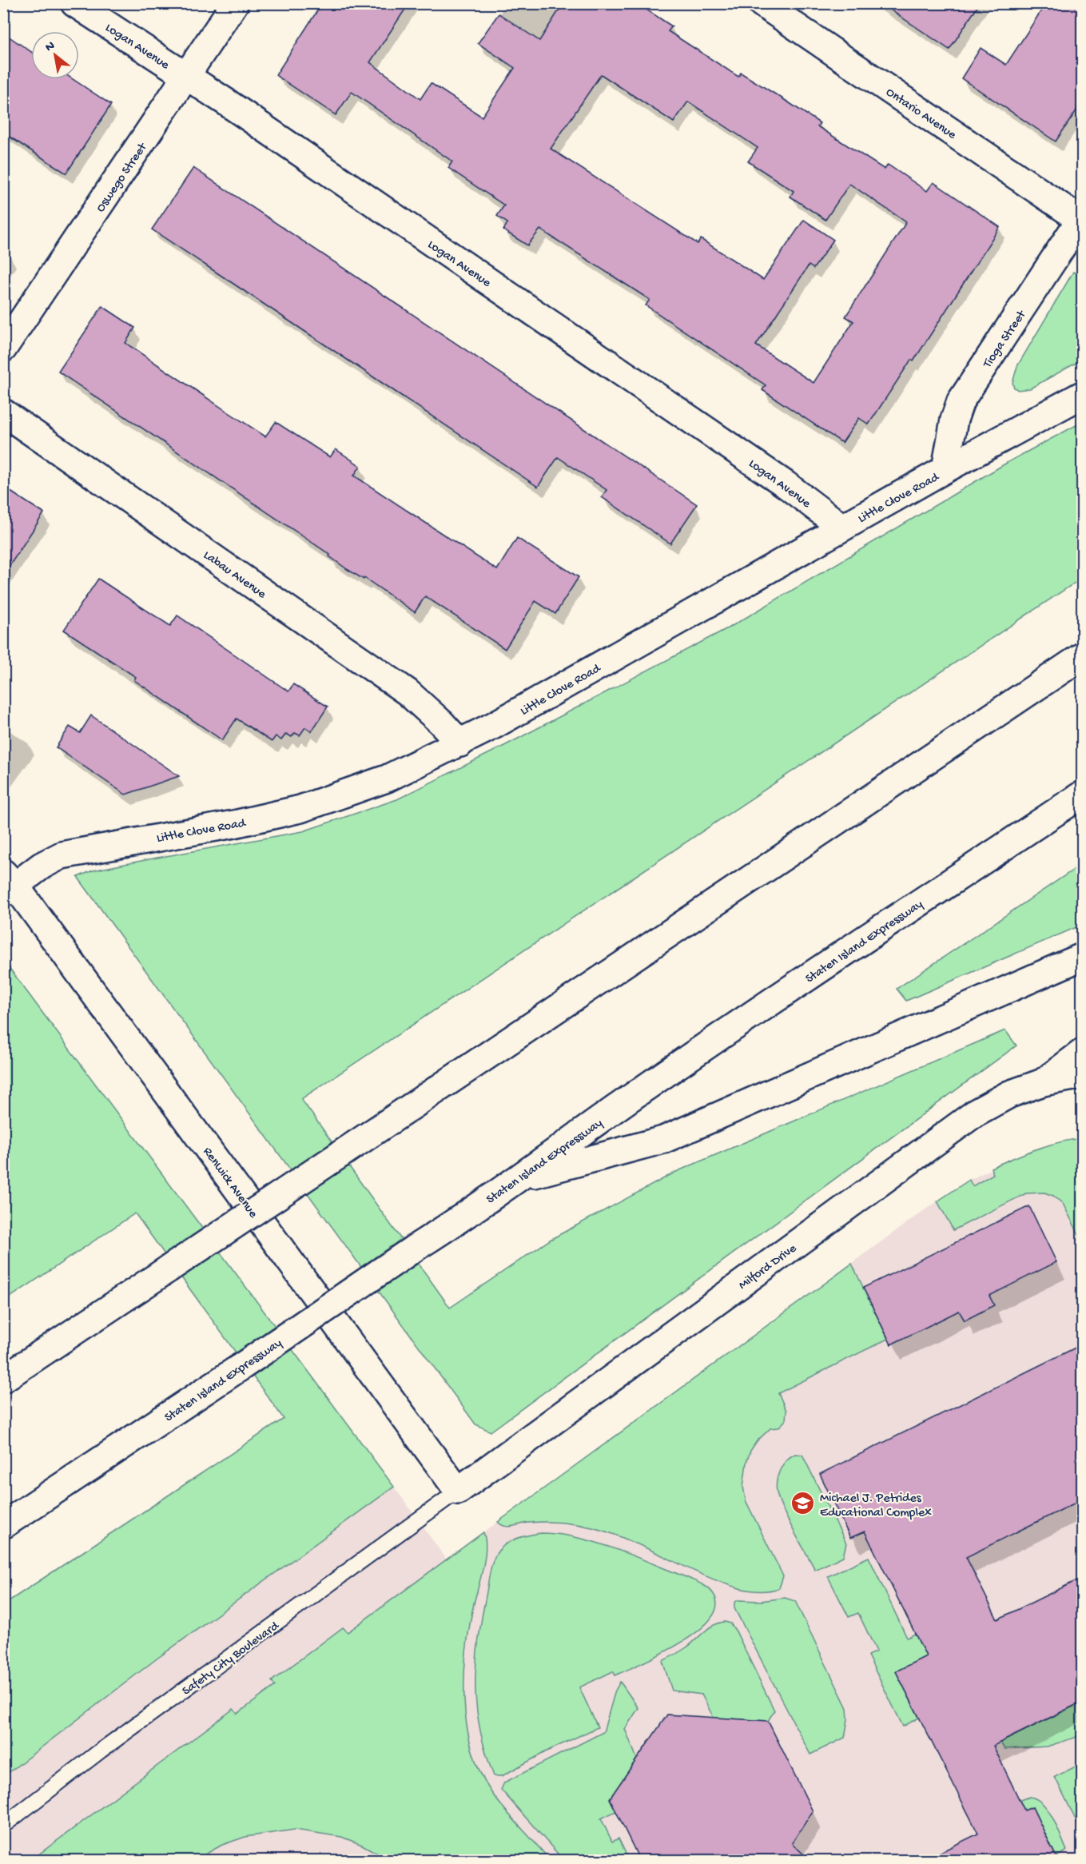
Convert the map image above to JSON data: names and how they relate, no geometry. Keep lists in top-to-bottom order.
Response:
{
  "streets": {
    "main road": [
      "Logan Avenue",
      "Ontario Avenue",
      "Oswego Street",
      "Tioga Street",
      "Little Clove Road",
      "Labau Avenue",
      "Staten Island Expressway",
      "Renwick Avenue",
      "Milford Drive"
    ],
    "lane": ["Safety City Boulevard"]
  },
  "crossings": [
    ["Logan Avenue", "Oswego Street"],
    ["Logan Avenue", "Little Clove Road"],
    ["Ontario Avenue", "Tioga Street"],
    ["Tioga Street", "Little Clove Road"],
    ["Little Clove Road", "Labau Avenue"],
    ["Little Clove Road", "Renwick Avenue"],
    ["Renwick Avenue", "Milford Drive"],
    ["Renwick Avenue", "Safety City Boulevard"],
    ["Milford Drive", "Safety City Boulevard"]
  ],
  "places": {
    "school or university": ["Michael J. Petrides Educational Complex"]
  },
  "north": "top left"
}
